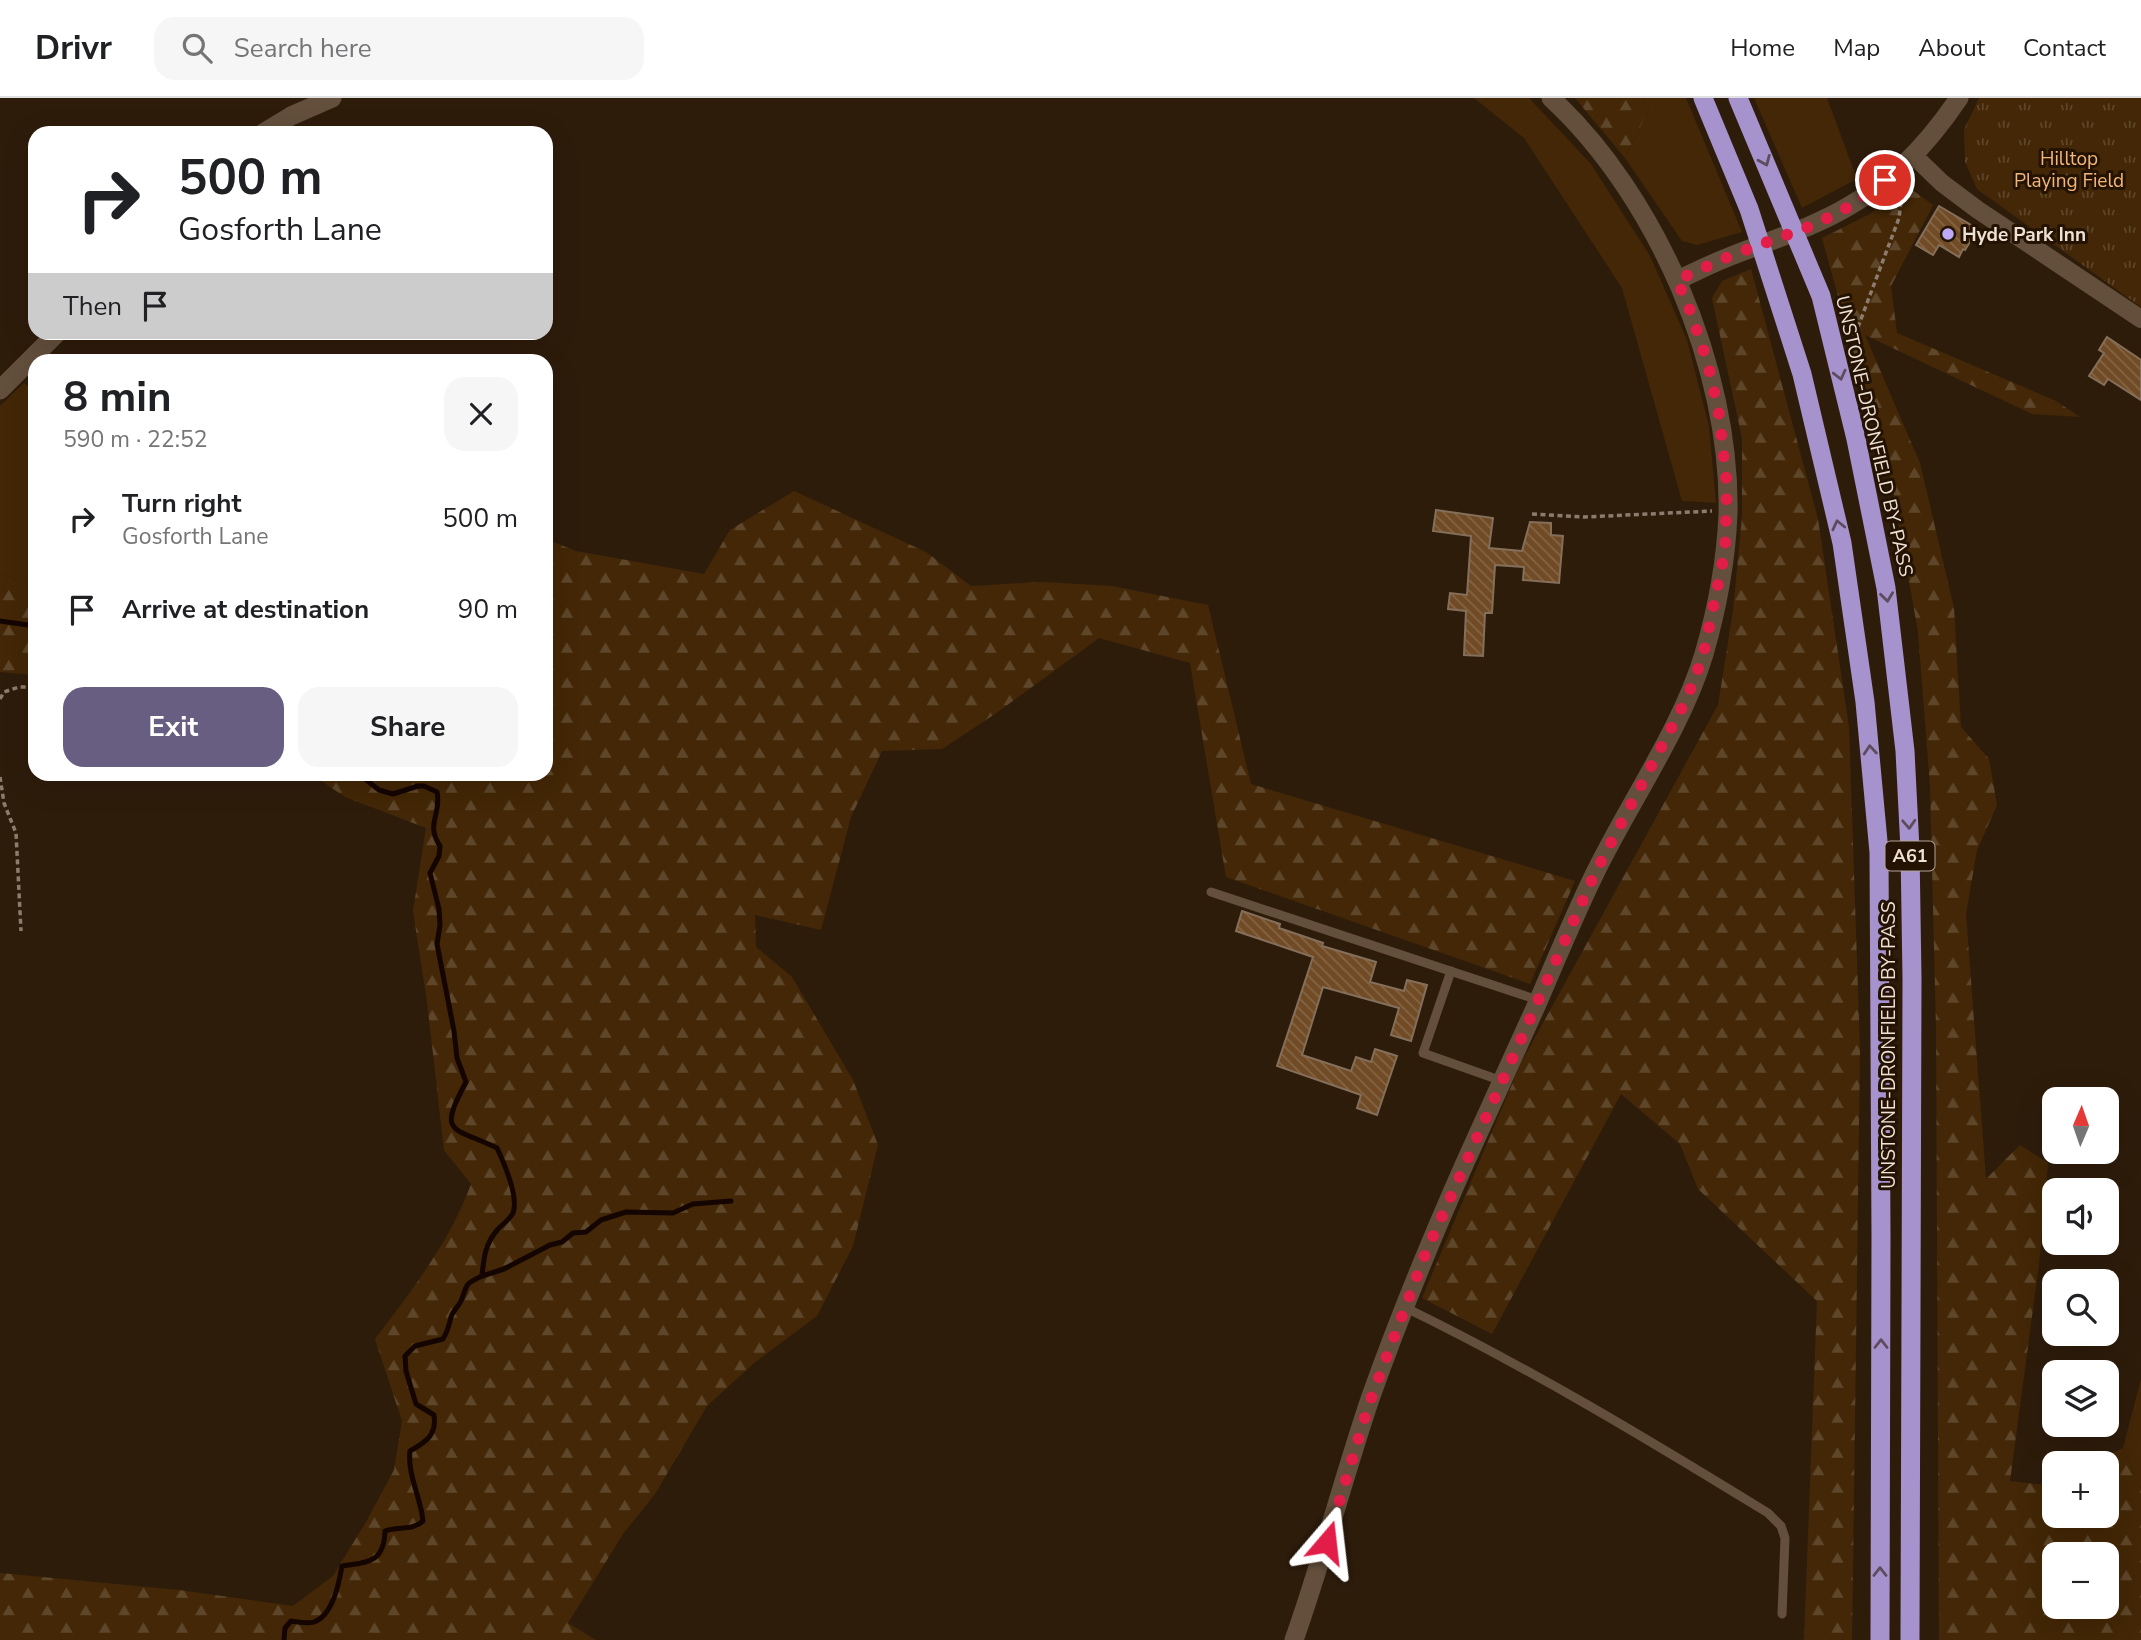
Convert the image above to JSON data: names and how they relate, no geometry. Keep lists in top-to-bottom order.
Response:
{
  "streets": {
    "highway": ["UNSTONE-DRONFIELD BY-PASS", "A61"]
  },
  "parks": ["Hilltop Playing Field"],
  "places": ["Hyde Park Inn"],
  "north": "top",
  "page": {
    "header": "Drivr",
    "search": "Search here",
    "nav": [
      "Home",
      "Map",
      "About",
      "Contact"
    ],
    "turn": ["500 m", "Gosforth Lane"],
    "then": "Then",
    "heading": ["8 min", "590 m · 22:52"],
    "list": [
      {
        "name": "Turn right",
        "note": "Gosforth Lane",
        "value": "500 m"
      },
      {
        "name": "Arrive at destination",
        "value": "90 m"
      }
    ],
    "buttons": ["Exit", "Share"],
    "map_buttons": ["+", "−"]
  }
}
